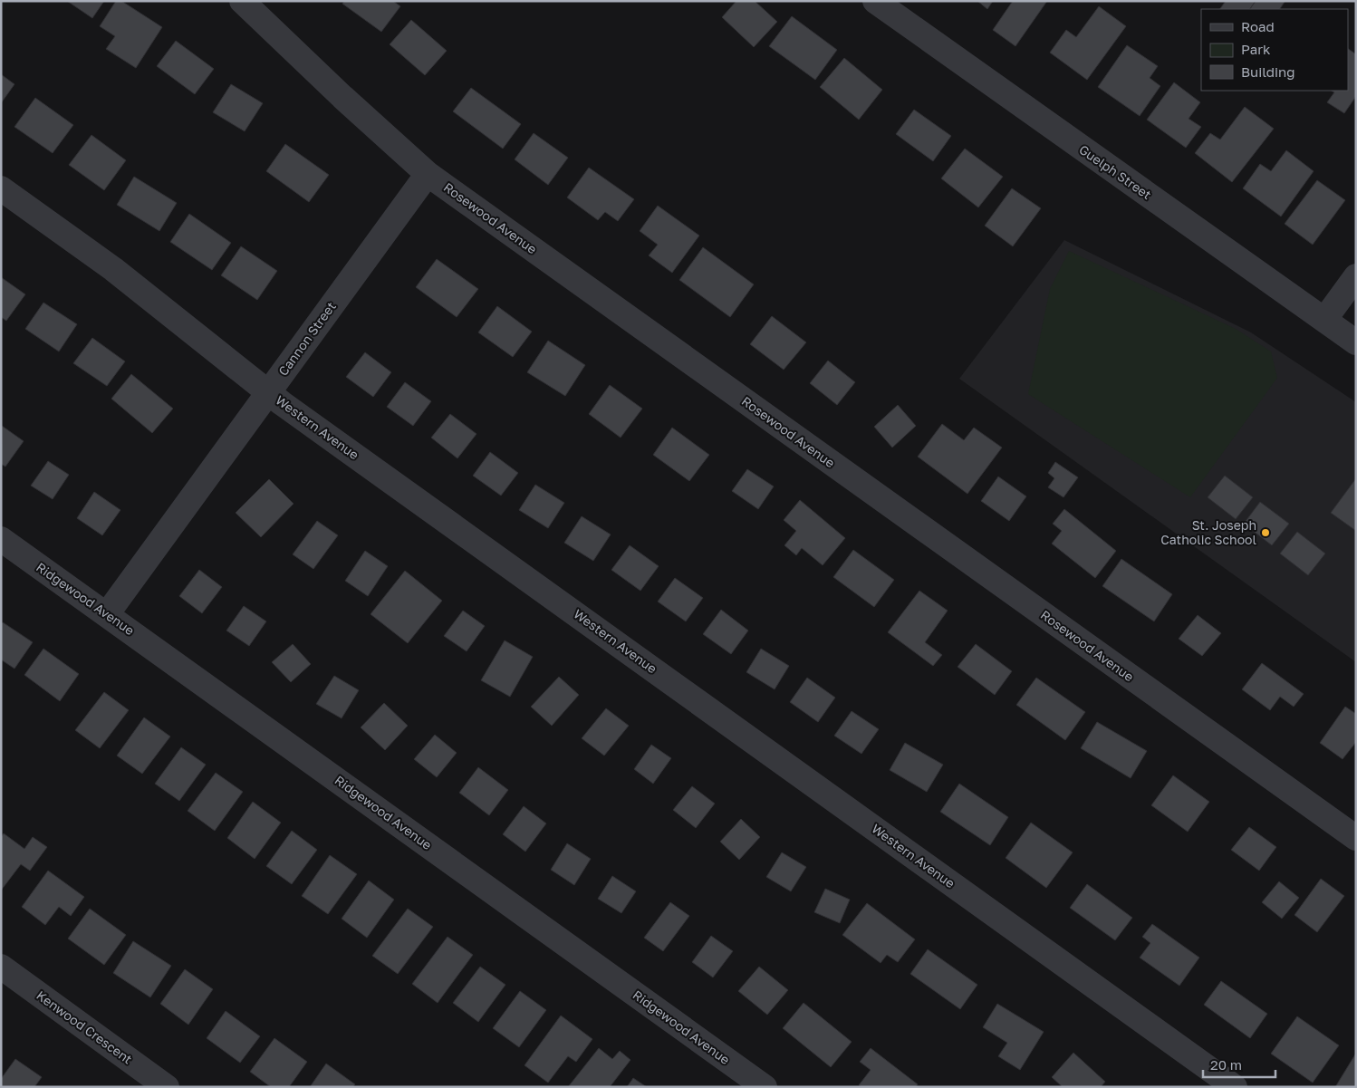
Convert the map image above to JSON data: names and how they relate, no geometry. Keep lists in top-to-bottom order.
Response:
{
  "streets": {
    "street": [
      "Guelph Street",
      "Rosewood Avenue",
      "Cannon Street",
      "Western Avenue",
      "Ridgewood Avenue",
      "Kenwood Crescent"
    ]
  },
  "crossings": [
    ["Rosewood Avenue", "Cannon Street"],
    ["Cannon Street", "Western Avenue"],
    ["Cannon Street", "Ridgewood Avenue"]
  ],
  "places": ["St. Joseph Catholic School"],
  "legend": ["Road", "Park", "Building"],
  "scale_bar": "20 m"
}
